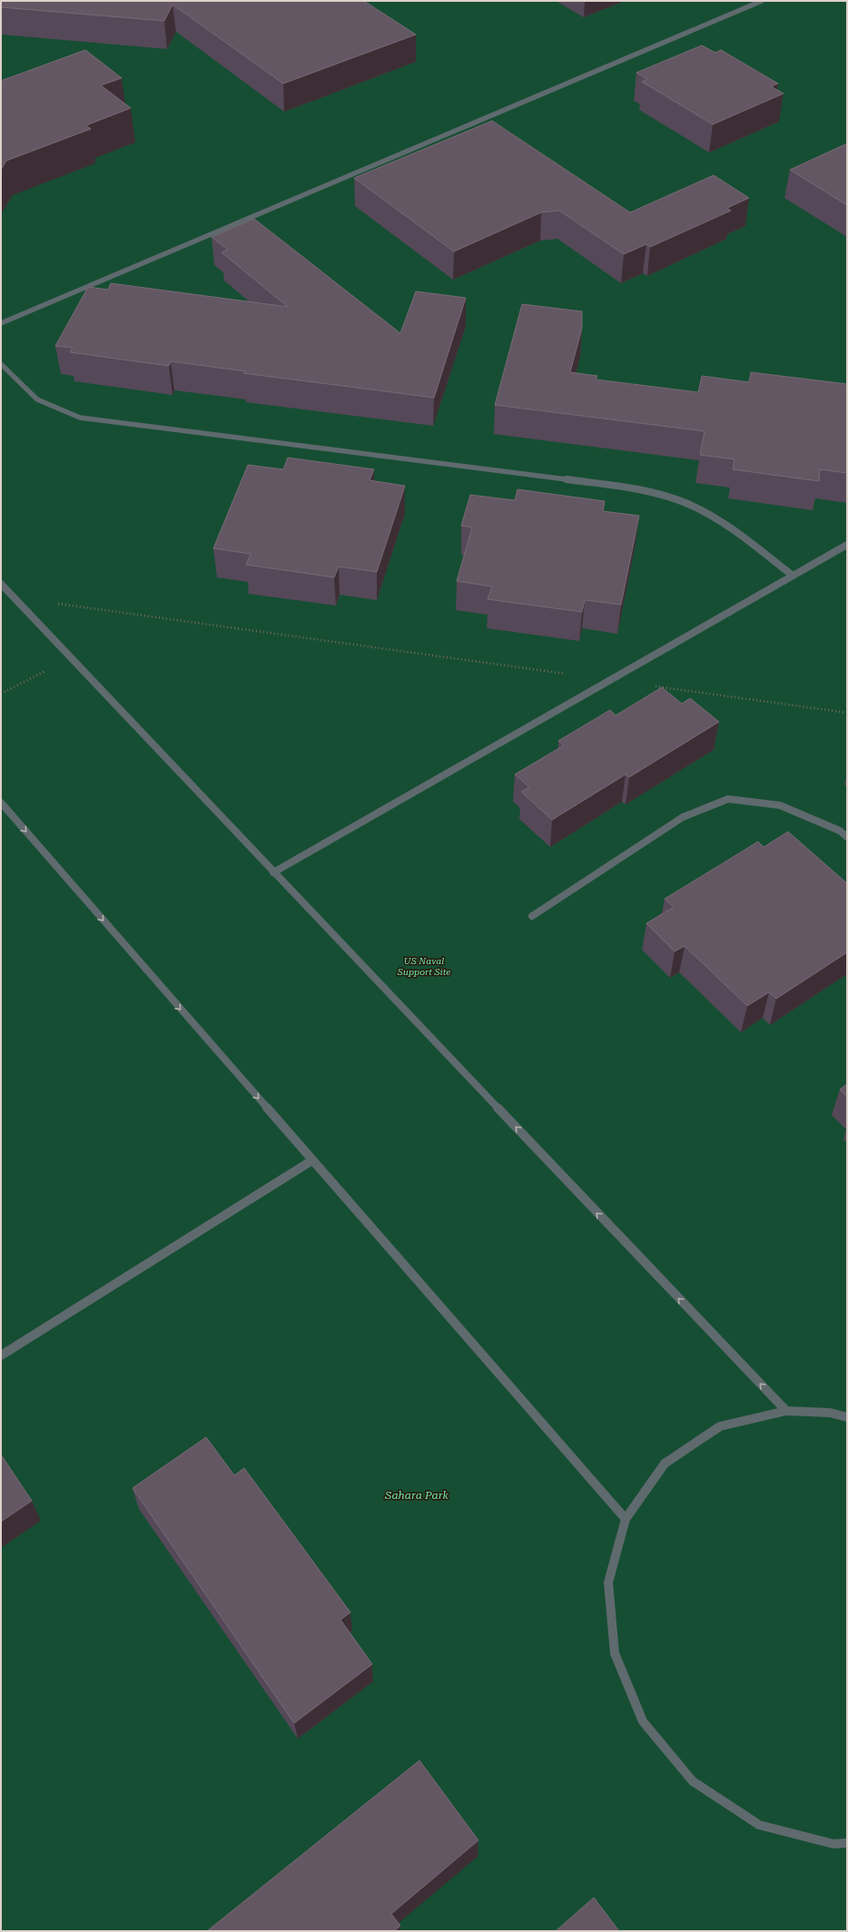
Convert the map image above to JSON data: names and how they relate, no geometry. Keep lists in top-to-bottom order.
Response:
{
  "parks": ["US Naval Support Site", "Sahara Park"]
}
